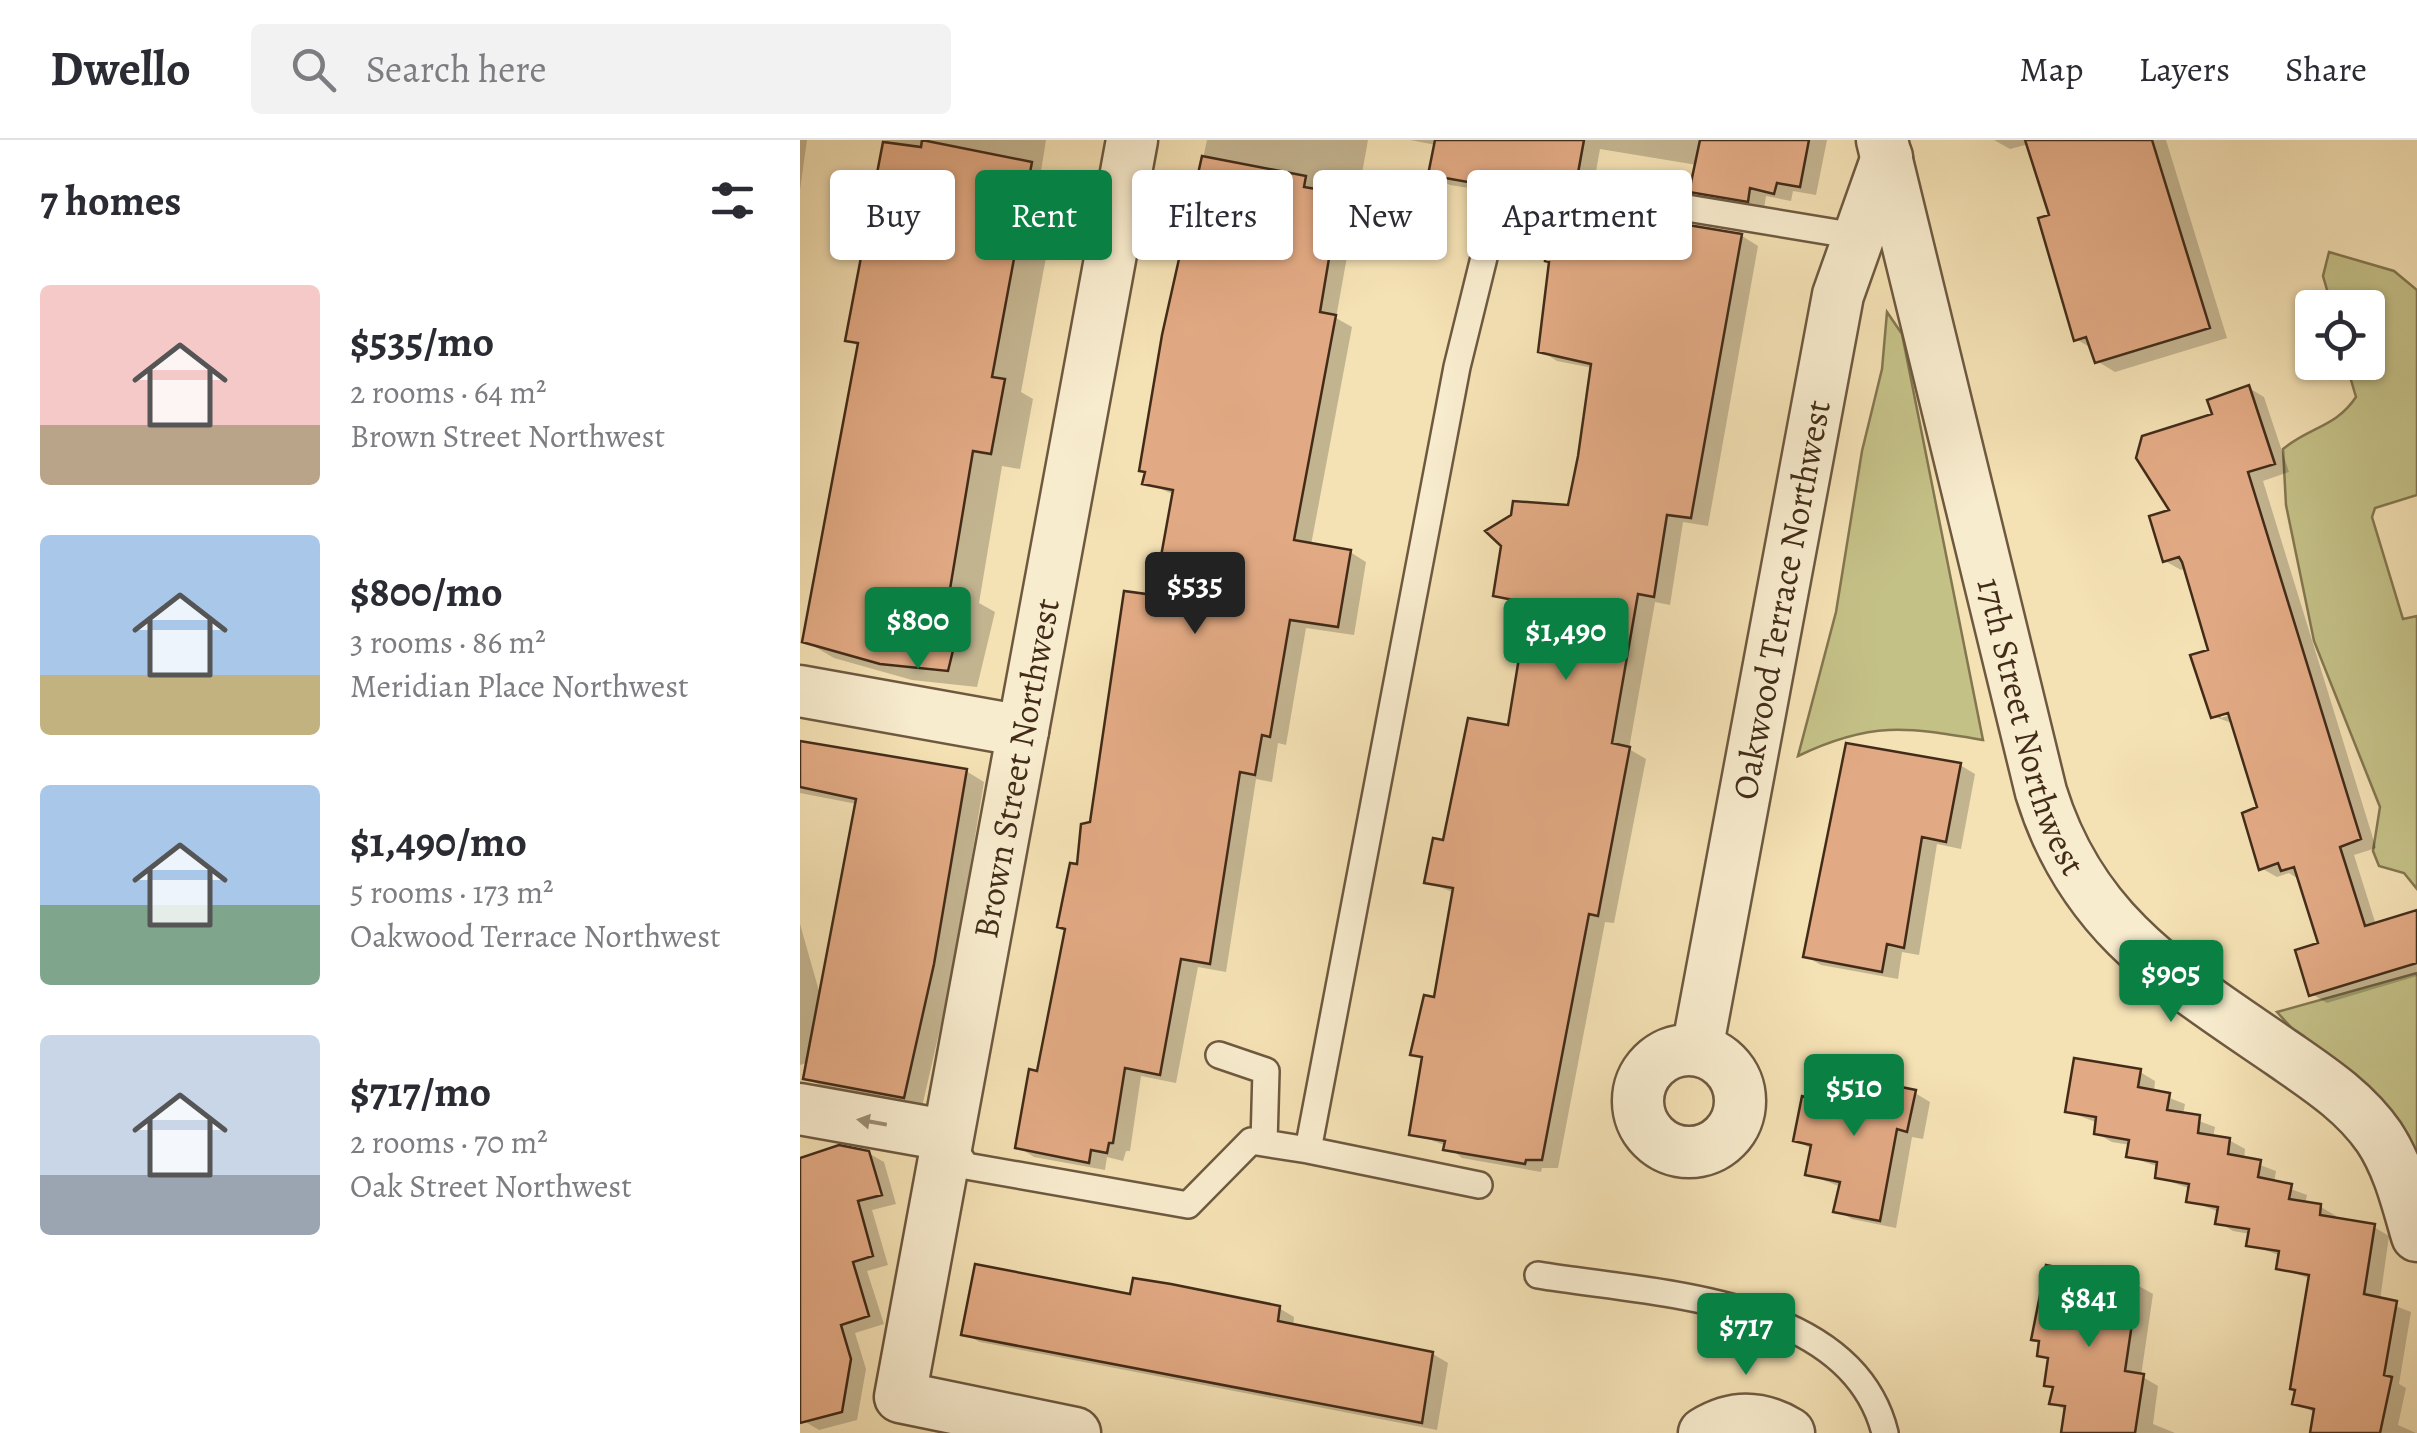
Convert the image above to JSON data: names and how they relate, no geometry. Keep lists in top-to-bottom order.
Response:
{
  "streets": {
    "street": ["Oakwood Terrace Northwest", "17th Street Northwest", "Brown Street Northwest"]
  },
  "crossings": [
    ["Oakwood Terrace Northwest", "17th Street Northwest"]
  ],
  "page": {
    "header": "Dwello",
    "search": "Search here",
    "nav": ["Map", "Layers", "Share"],
    "heading": "7 homes",
    "chip": [
      "Buy",
      "Rent",
      "Filters",
      "New",
      "Apartment"
    ],
    "list": [
      {
        "name": "$535/mo",
        "note": "2 rooms · 64 m² · Brown Street Northwest"
      },
      {
        "name": "$800/mo",
        "note": "3 rooms · 86 m² · Meridian Place Northwest"
      },
      {
        "name": "$1,490/mo",
        "note": "5 rooms · 173 m² · Oakwood Terrace Northwest"
      },
      {
        "name": "$717/mo",
        "note": "2 rooms · 70 m² · Oak Street Northwest"
      }
    ],
    "price": [
      "$535",
      "$800",
      "$1,490",
      "$905",
      "$510",
      "$841",
      "$717"
    ]
  }
}
